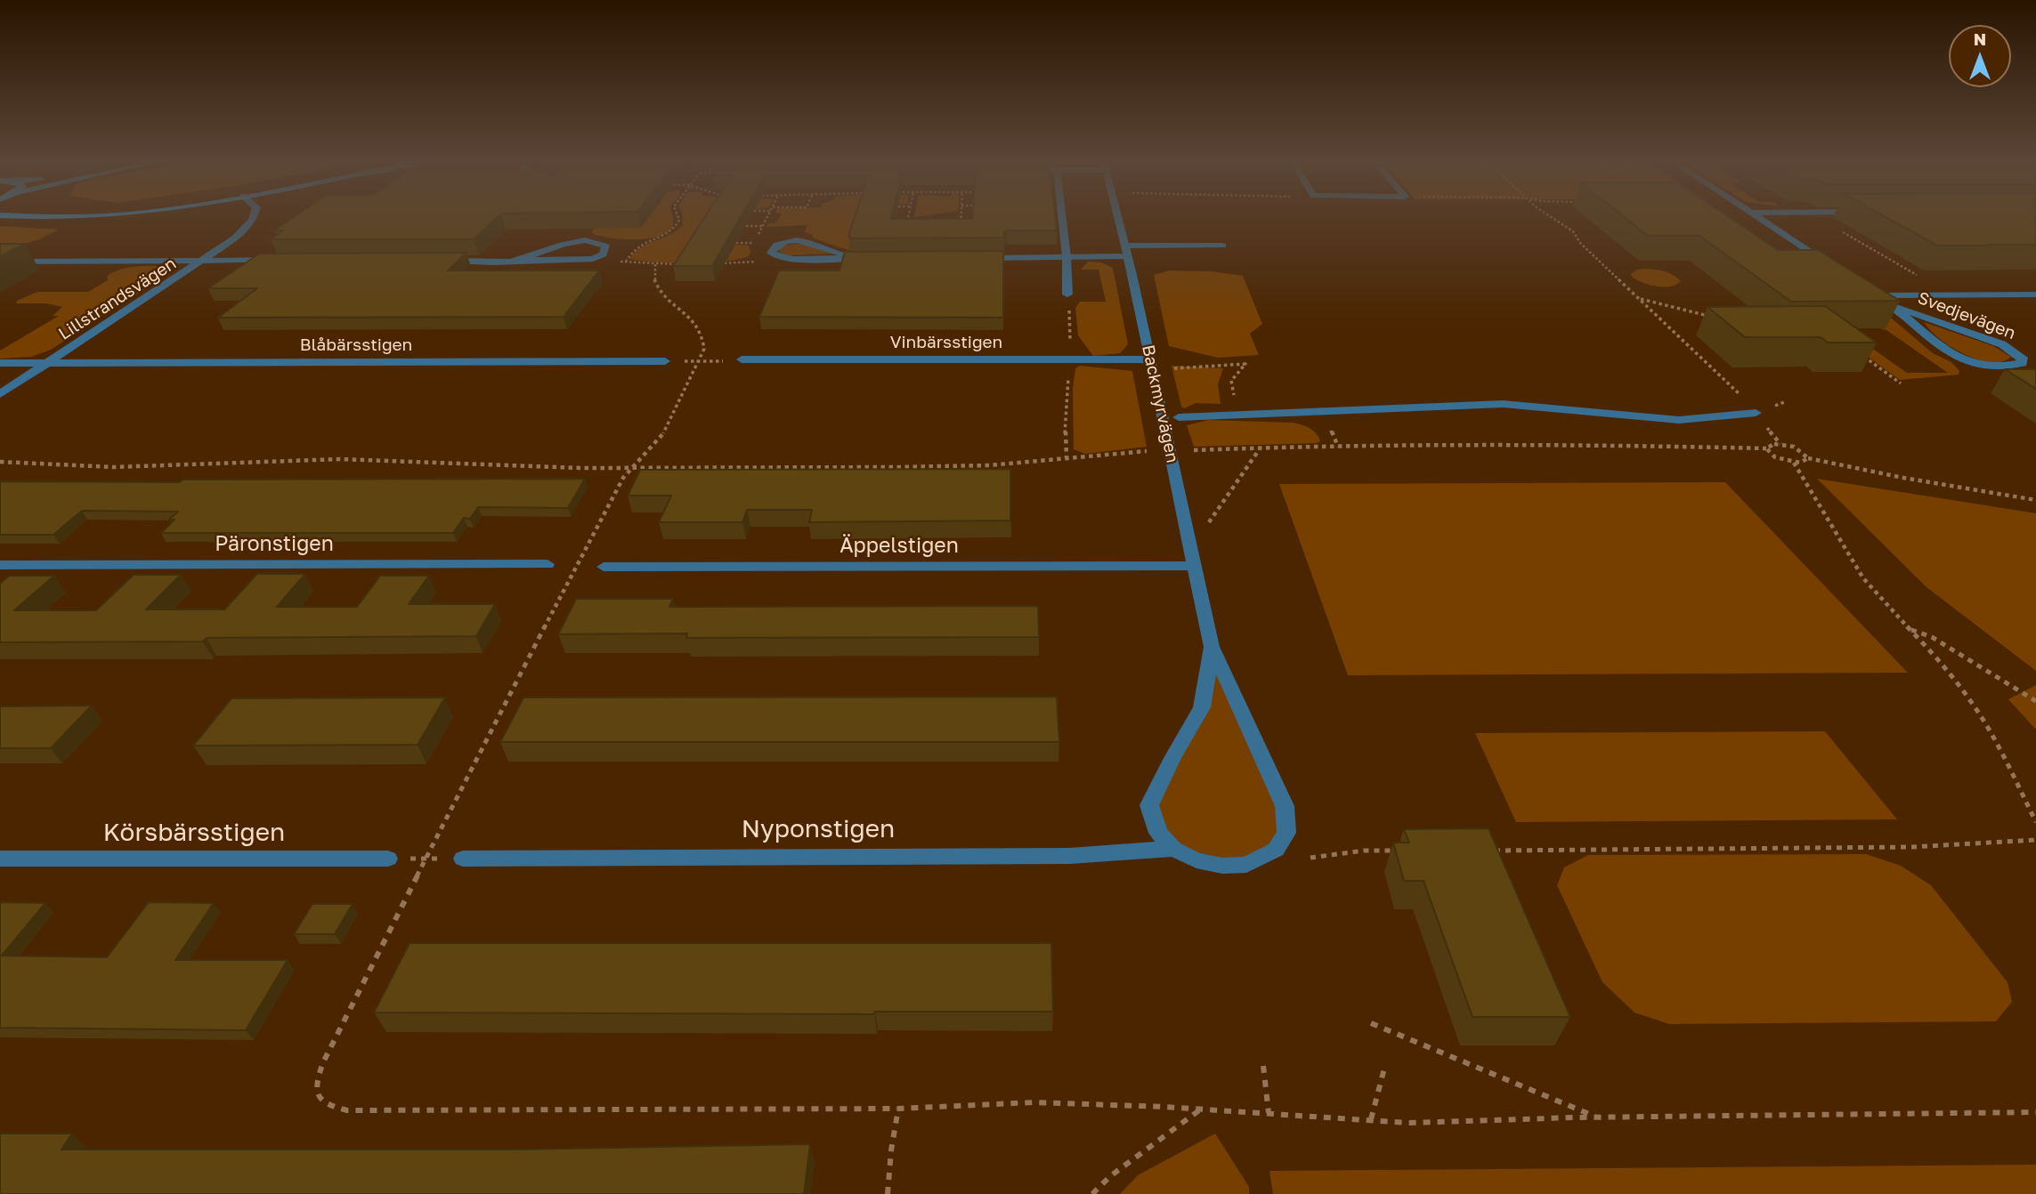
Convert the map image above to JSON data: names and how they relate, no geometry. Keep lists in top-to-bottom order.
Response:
{
  "streets": {
    "street": [
      "Lillstrandsvägen",
      "Svedjevägen",
      "Vinbärsstigen",
      "Blåbärsstigen",
      "Backmyrvägen",
      "Päronstigen",
      "Äppelstigen",
      "Nyponstigen",
      "Körsbärsstigen"
    ]
  },
  "crossings": [
    ["Lillstrandsvägen", "Blåbärsstigen"],
    ["Vinbärsstigen", "Backmyrvägen"],
    ["Backmyrvägen", "Äppelstigen"],
    ["Backmyrvägen", "Nyponstigen"]
  ],
  "north": "top"
}
